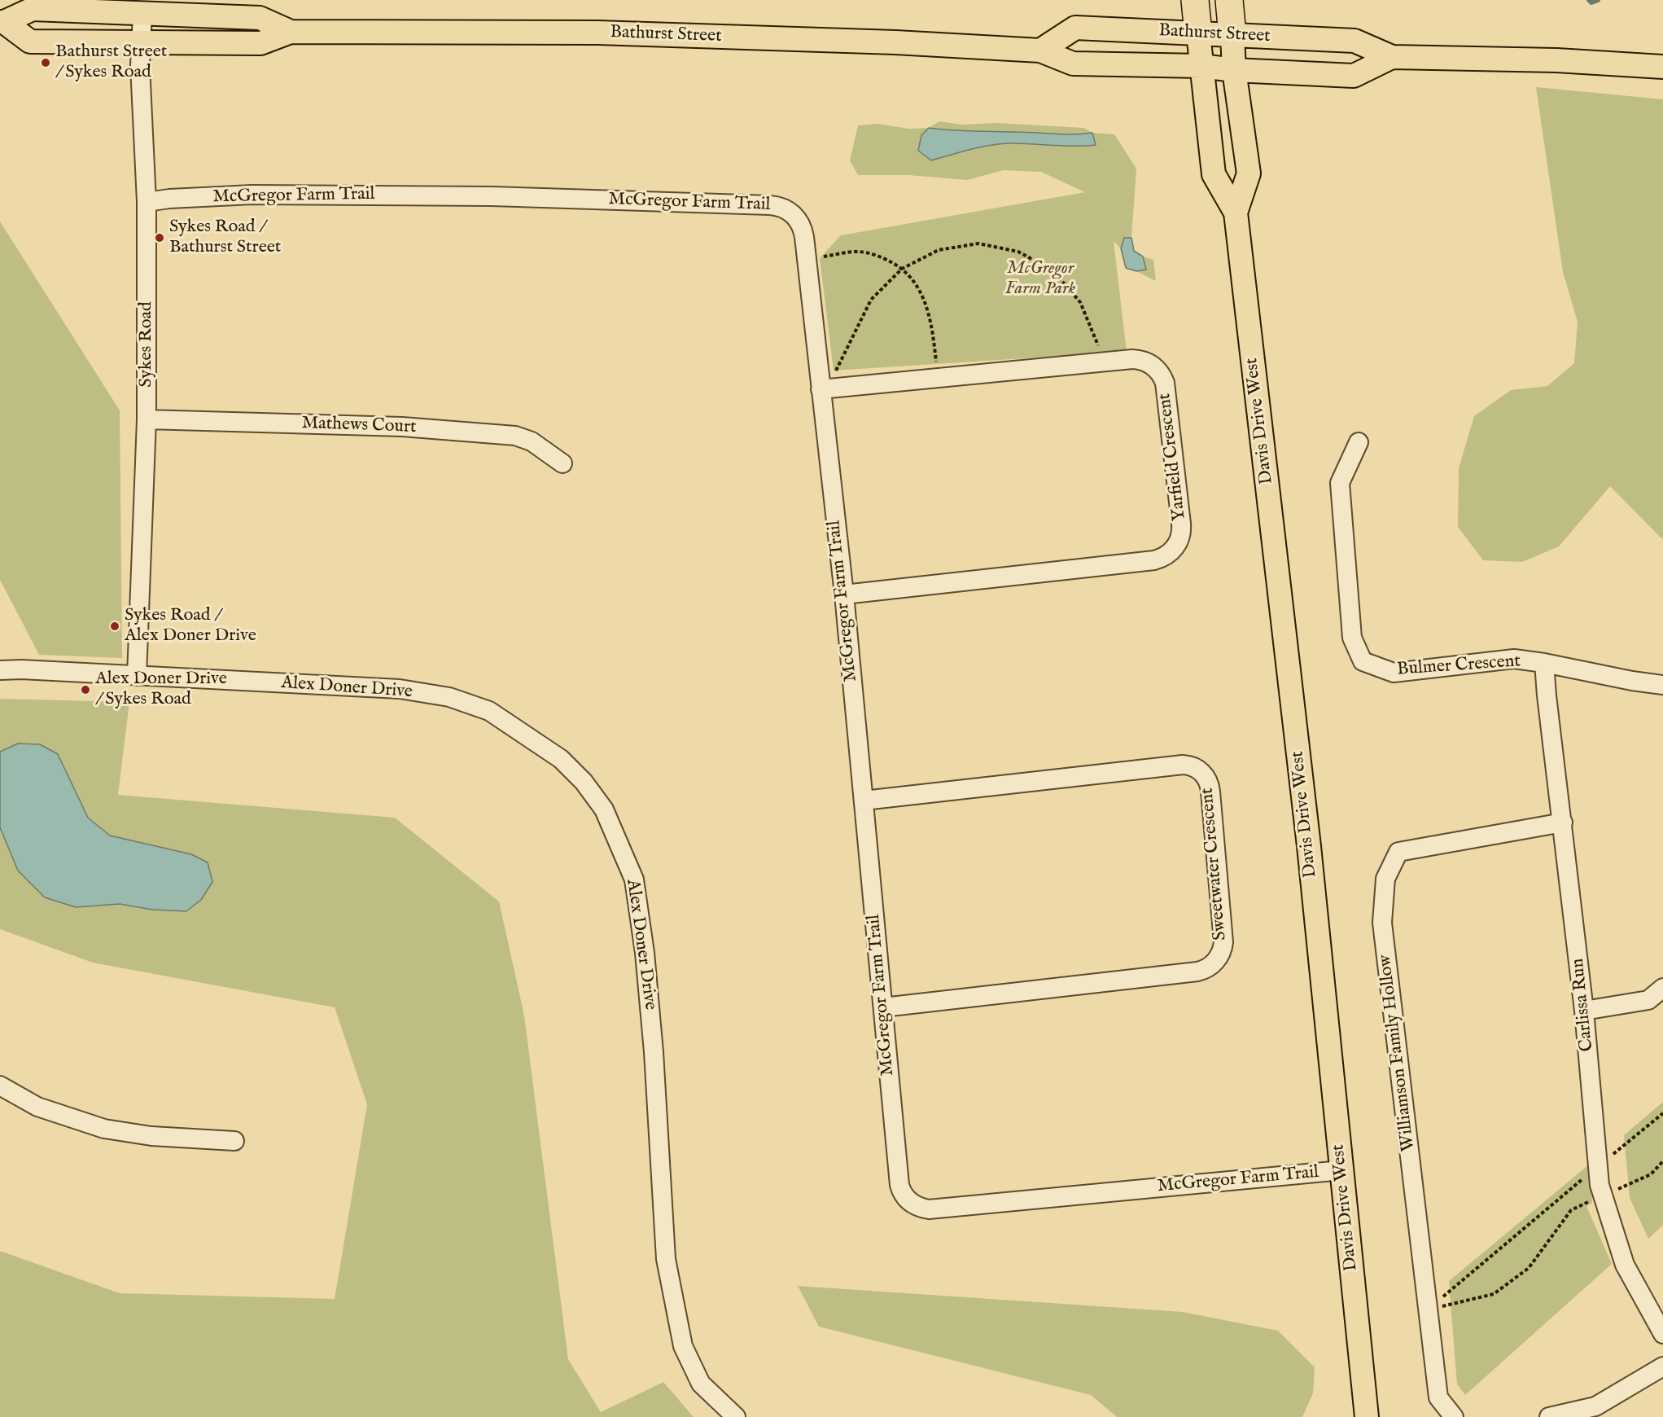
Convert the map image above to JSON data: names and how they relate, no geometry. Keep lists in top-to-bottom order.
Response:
{
  "streets": {
    "highway": ["Davis Drive West"],
    "main road": ["Bathurst Street"],
    "street": [
      "McGregor Farm Trail",
      "Sykes Road",
      "Mathews Court",
      "Yarfield Crescent",
      "Bulmer Crescent",
      "Alex Doner Drive",
      "Sweetwater Crescent",
      "Carlissa Run",
      "Williamson Family Hollow"
    ]
  },
  "crossings": [
    ["Bathurst Street", "Sykes Road"],
    ["Bathurst Street", "Davis Drive West"],
    ["McGregor Farm Trail", "Sykes Road"],
    ["McGregor Farm Trail", "Davis Drive West"],
    ["McGregor Farm Trail", "Yarfield Crescent"],
    ["McGregor Farm Trail", "Sweetwater Crescent"],
    ["Sykes Road", "Mathews Court"],
    ["Sykes Road", "Alex Doner Drive"],
    ["Bulmer Crescent", "Carlissa Run"],
    ["Carlissa Run", "Williamson Family Hollow"]
  ],
  "parks": ["McGregor Farm Park"],
  "places": [
    "Bathurst Street / Sykes Road",
    "Sykes Road / Bathurst Street",
    "Sykes Road / Alex Doner Drive",
    "Alex Doner Drive / Sykes Road"
  ]
}
